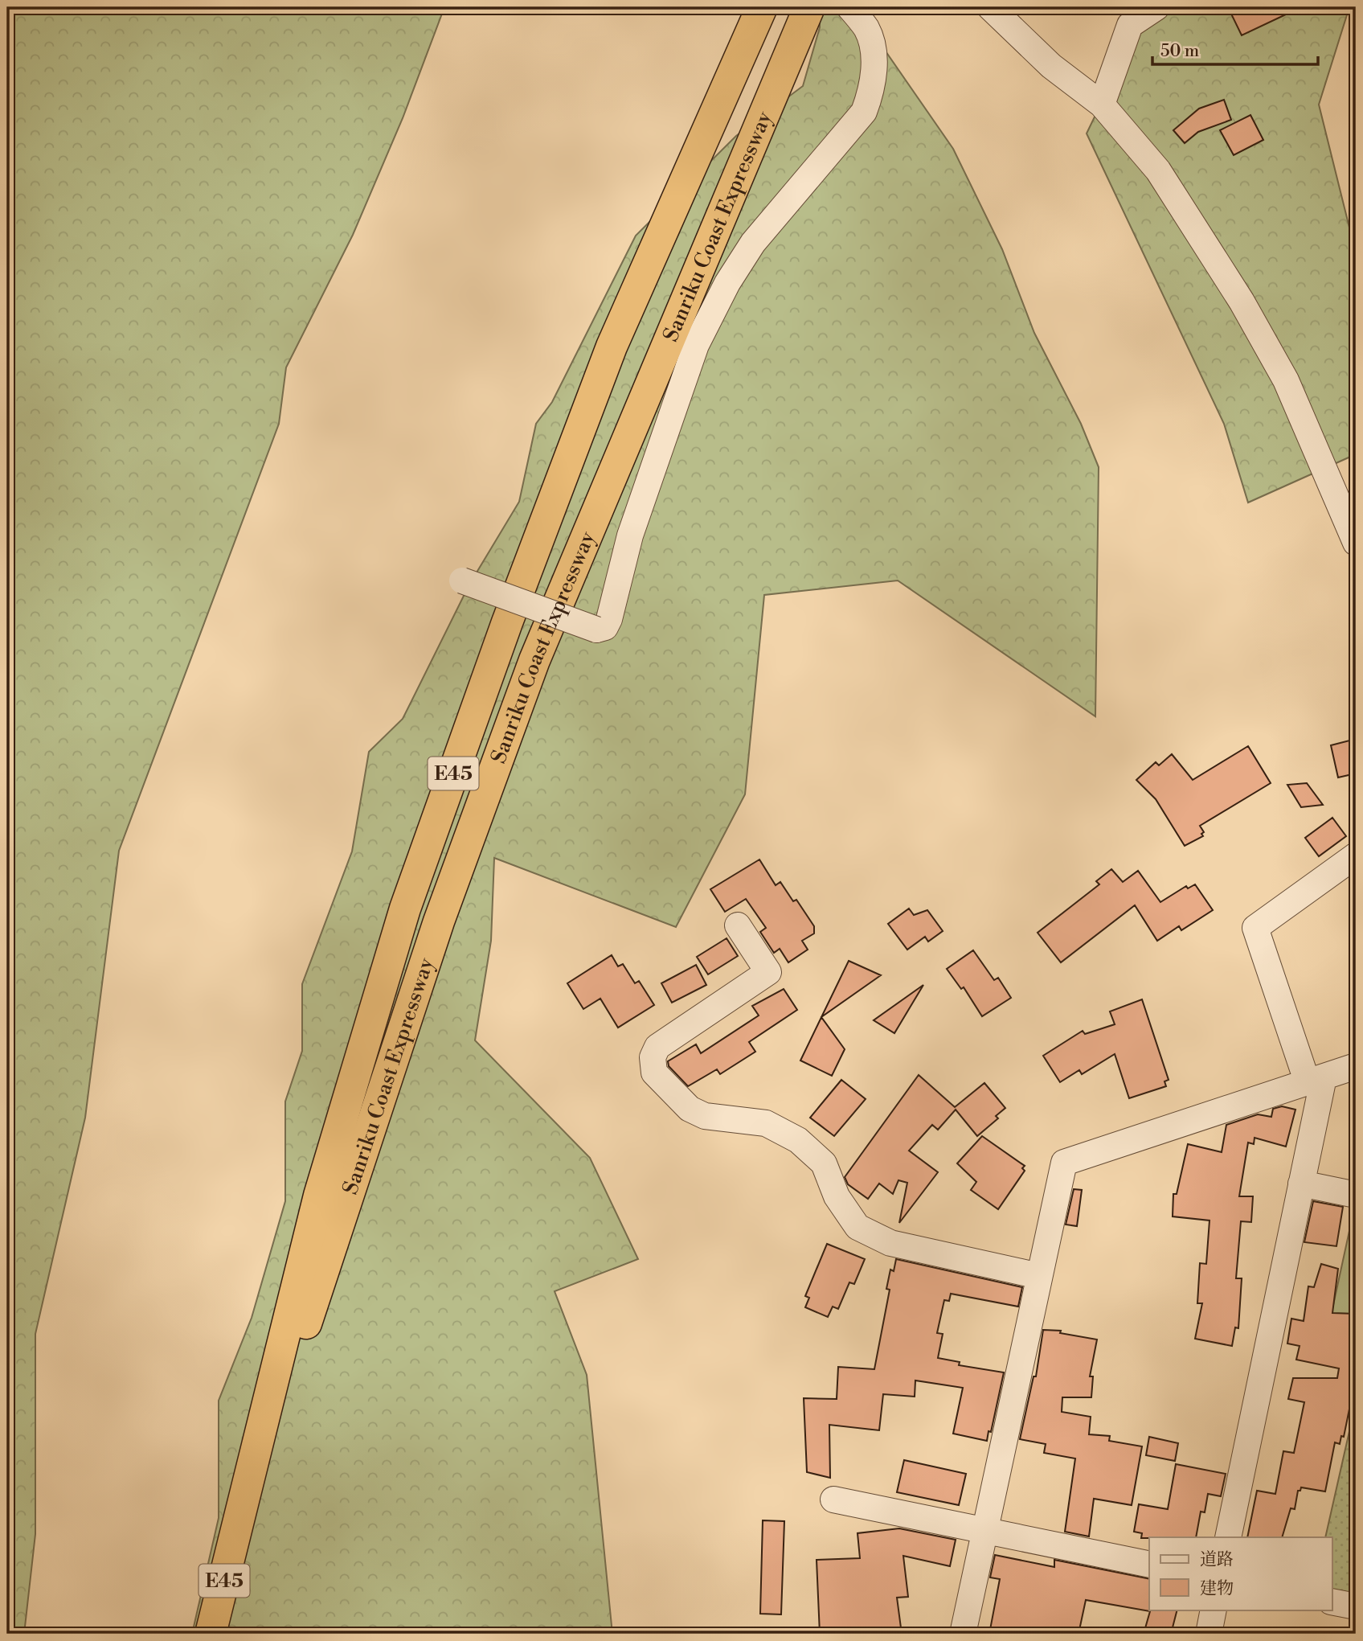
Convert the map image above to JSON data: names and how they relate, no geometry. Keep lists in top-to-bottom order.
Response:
{
  "streets": {
    "highway": ["Sanriku Coast Expressway", "E45"]
  },
  "legend": ["道路", "建物"],
  "scale_bar": "50 m"
}
